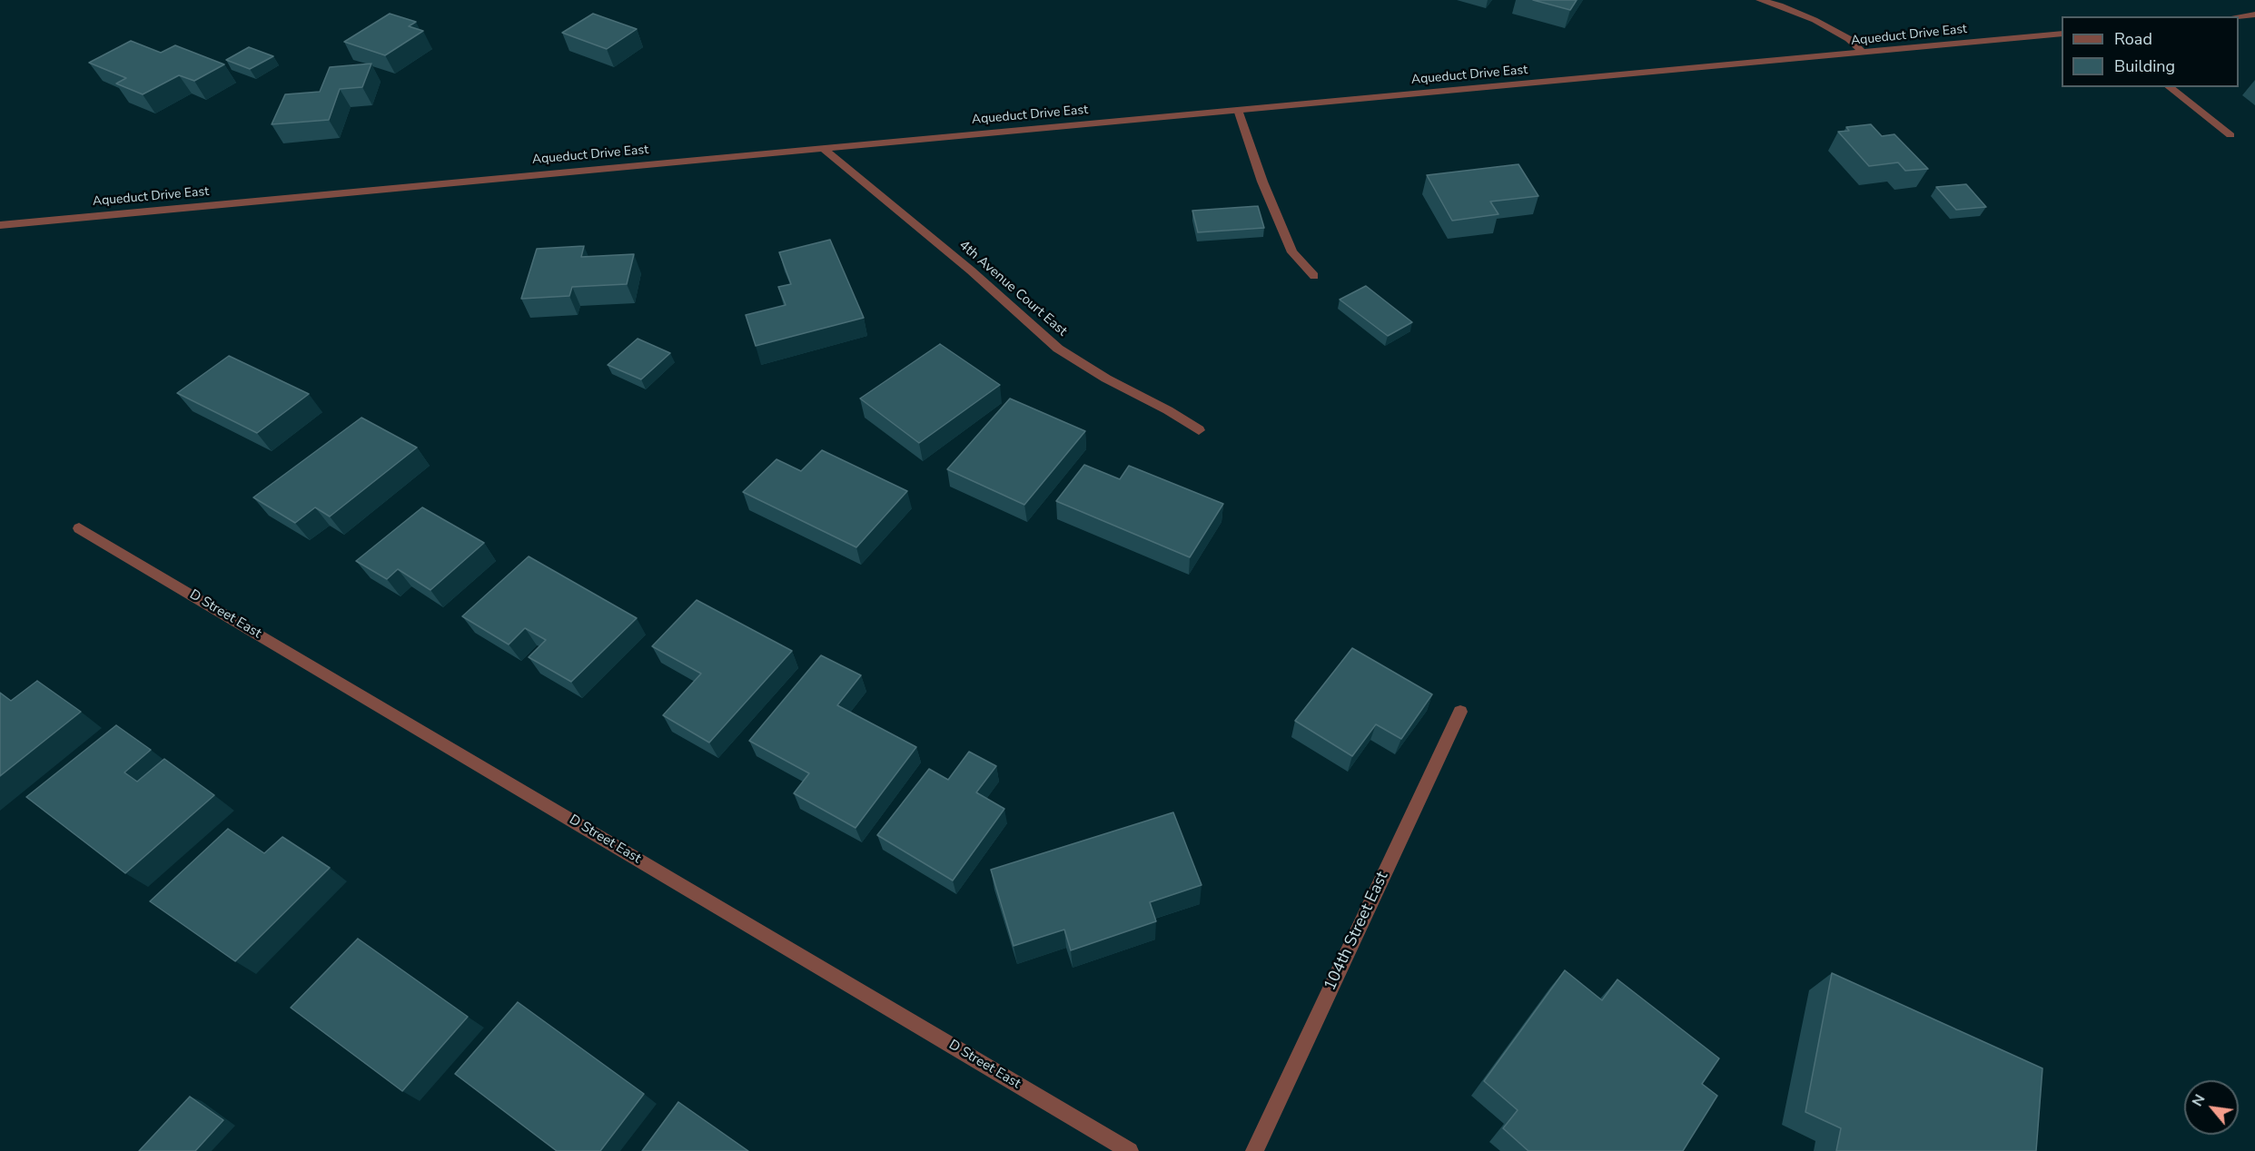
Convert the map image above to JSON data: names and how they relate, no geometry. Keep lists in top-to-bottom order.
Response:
{
  "streets": {
    "street": [
      "Aqueduct Drive East",
      "4th Avenue Court East",
      "D Street East",
      "104th Street East"
    ]
  },
  "crossings": [
    ["Aqueduct Drive East", "4th Avenue Court East"]
  ],
  "legend": ["Road", "Building"],
  "north": "top left"
}
